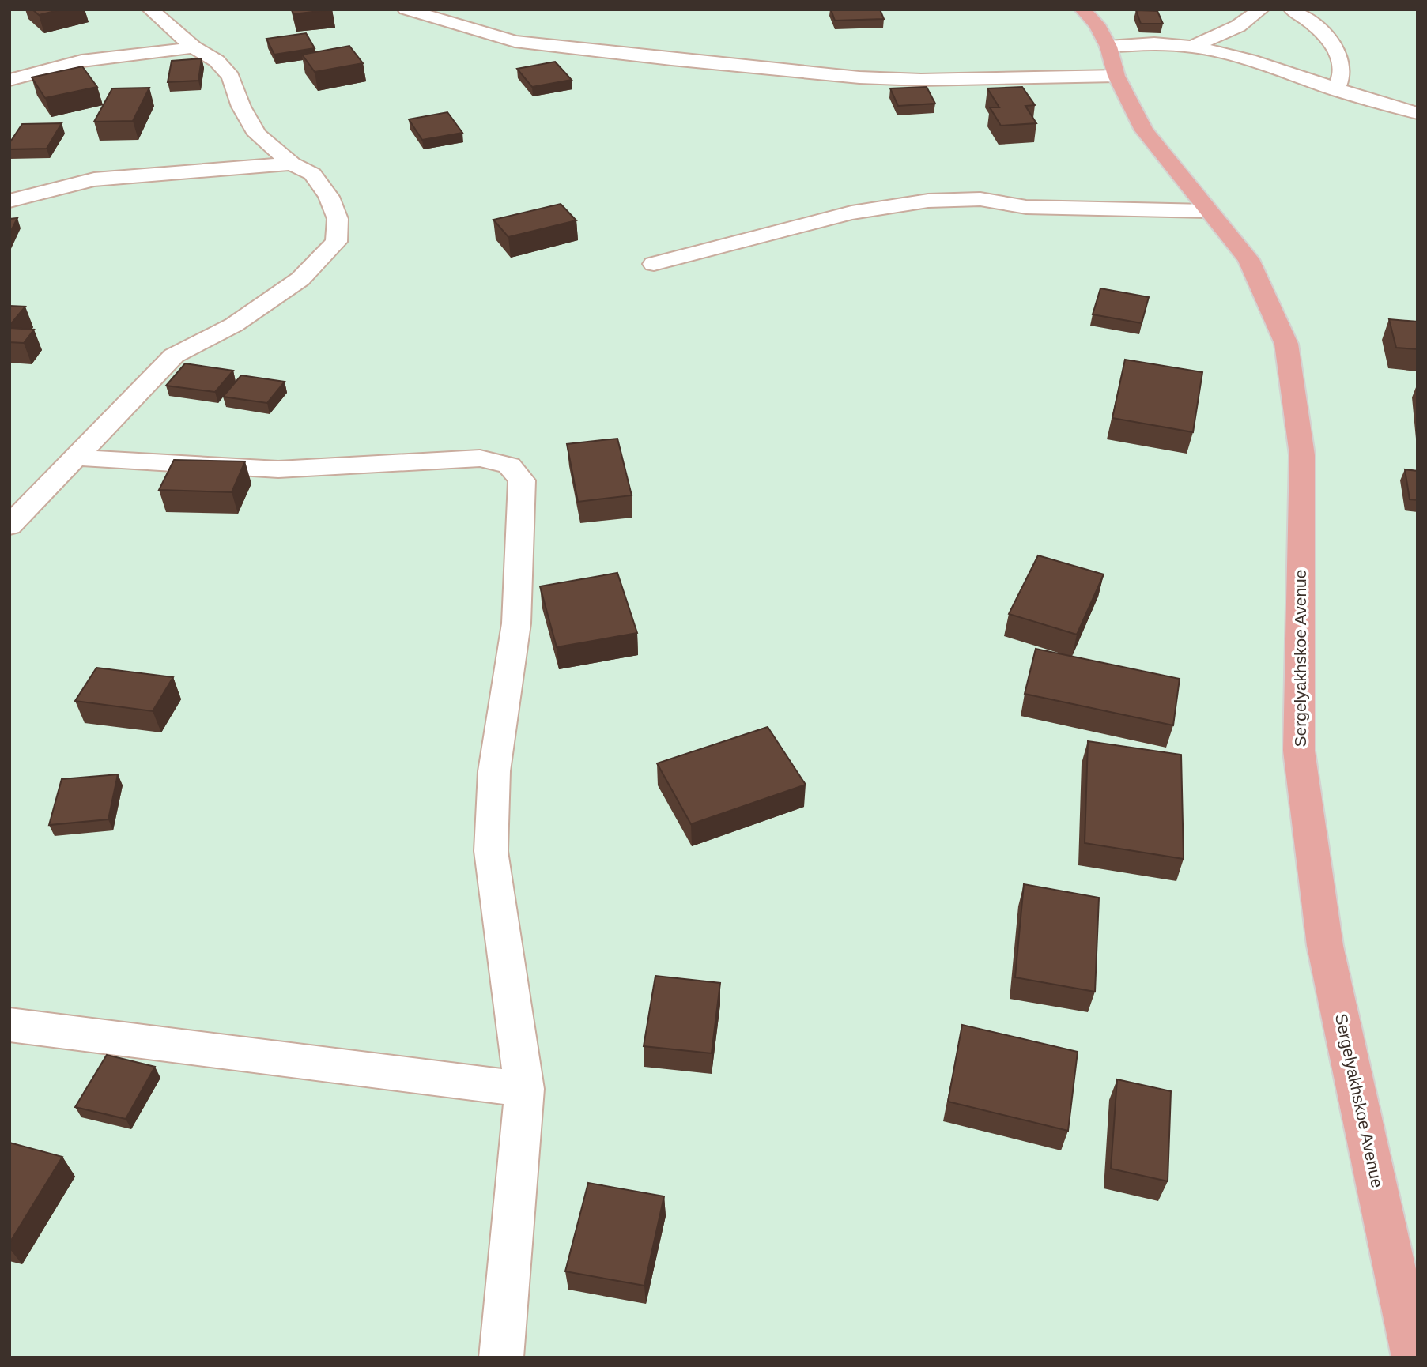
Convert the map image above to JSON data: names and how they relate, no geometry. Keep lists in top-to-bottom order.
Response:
{
  "streets": {
    "main road": ["Sergelyakhskoe Avenue"]
  }
}
